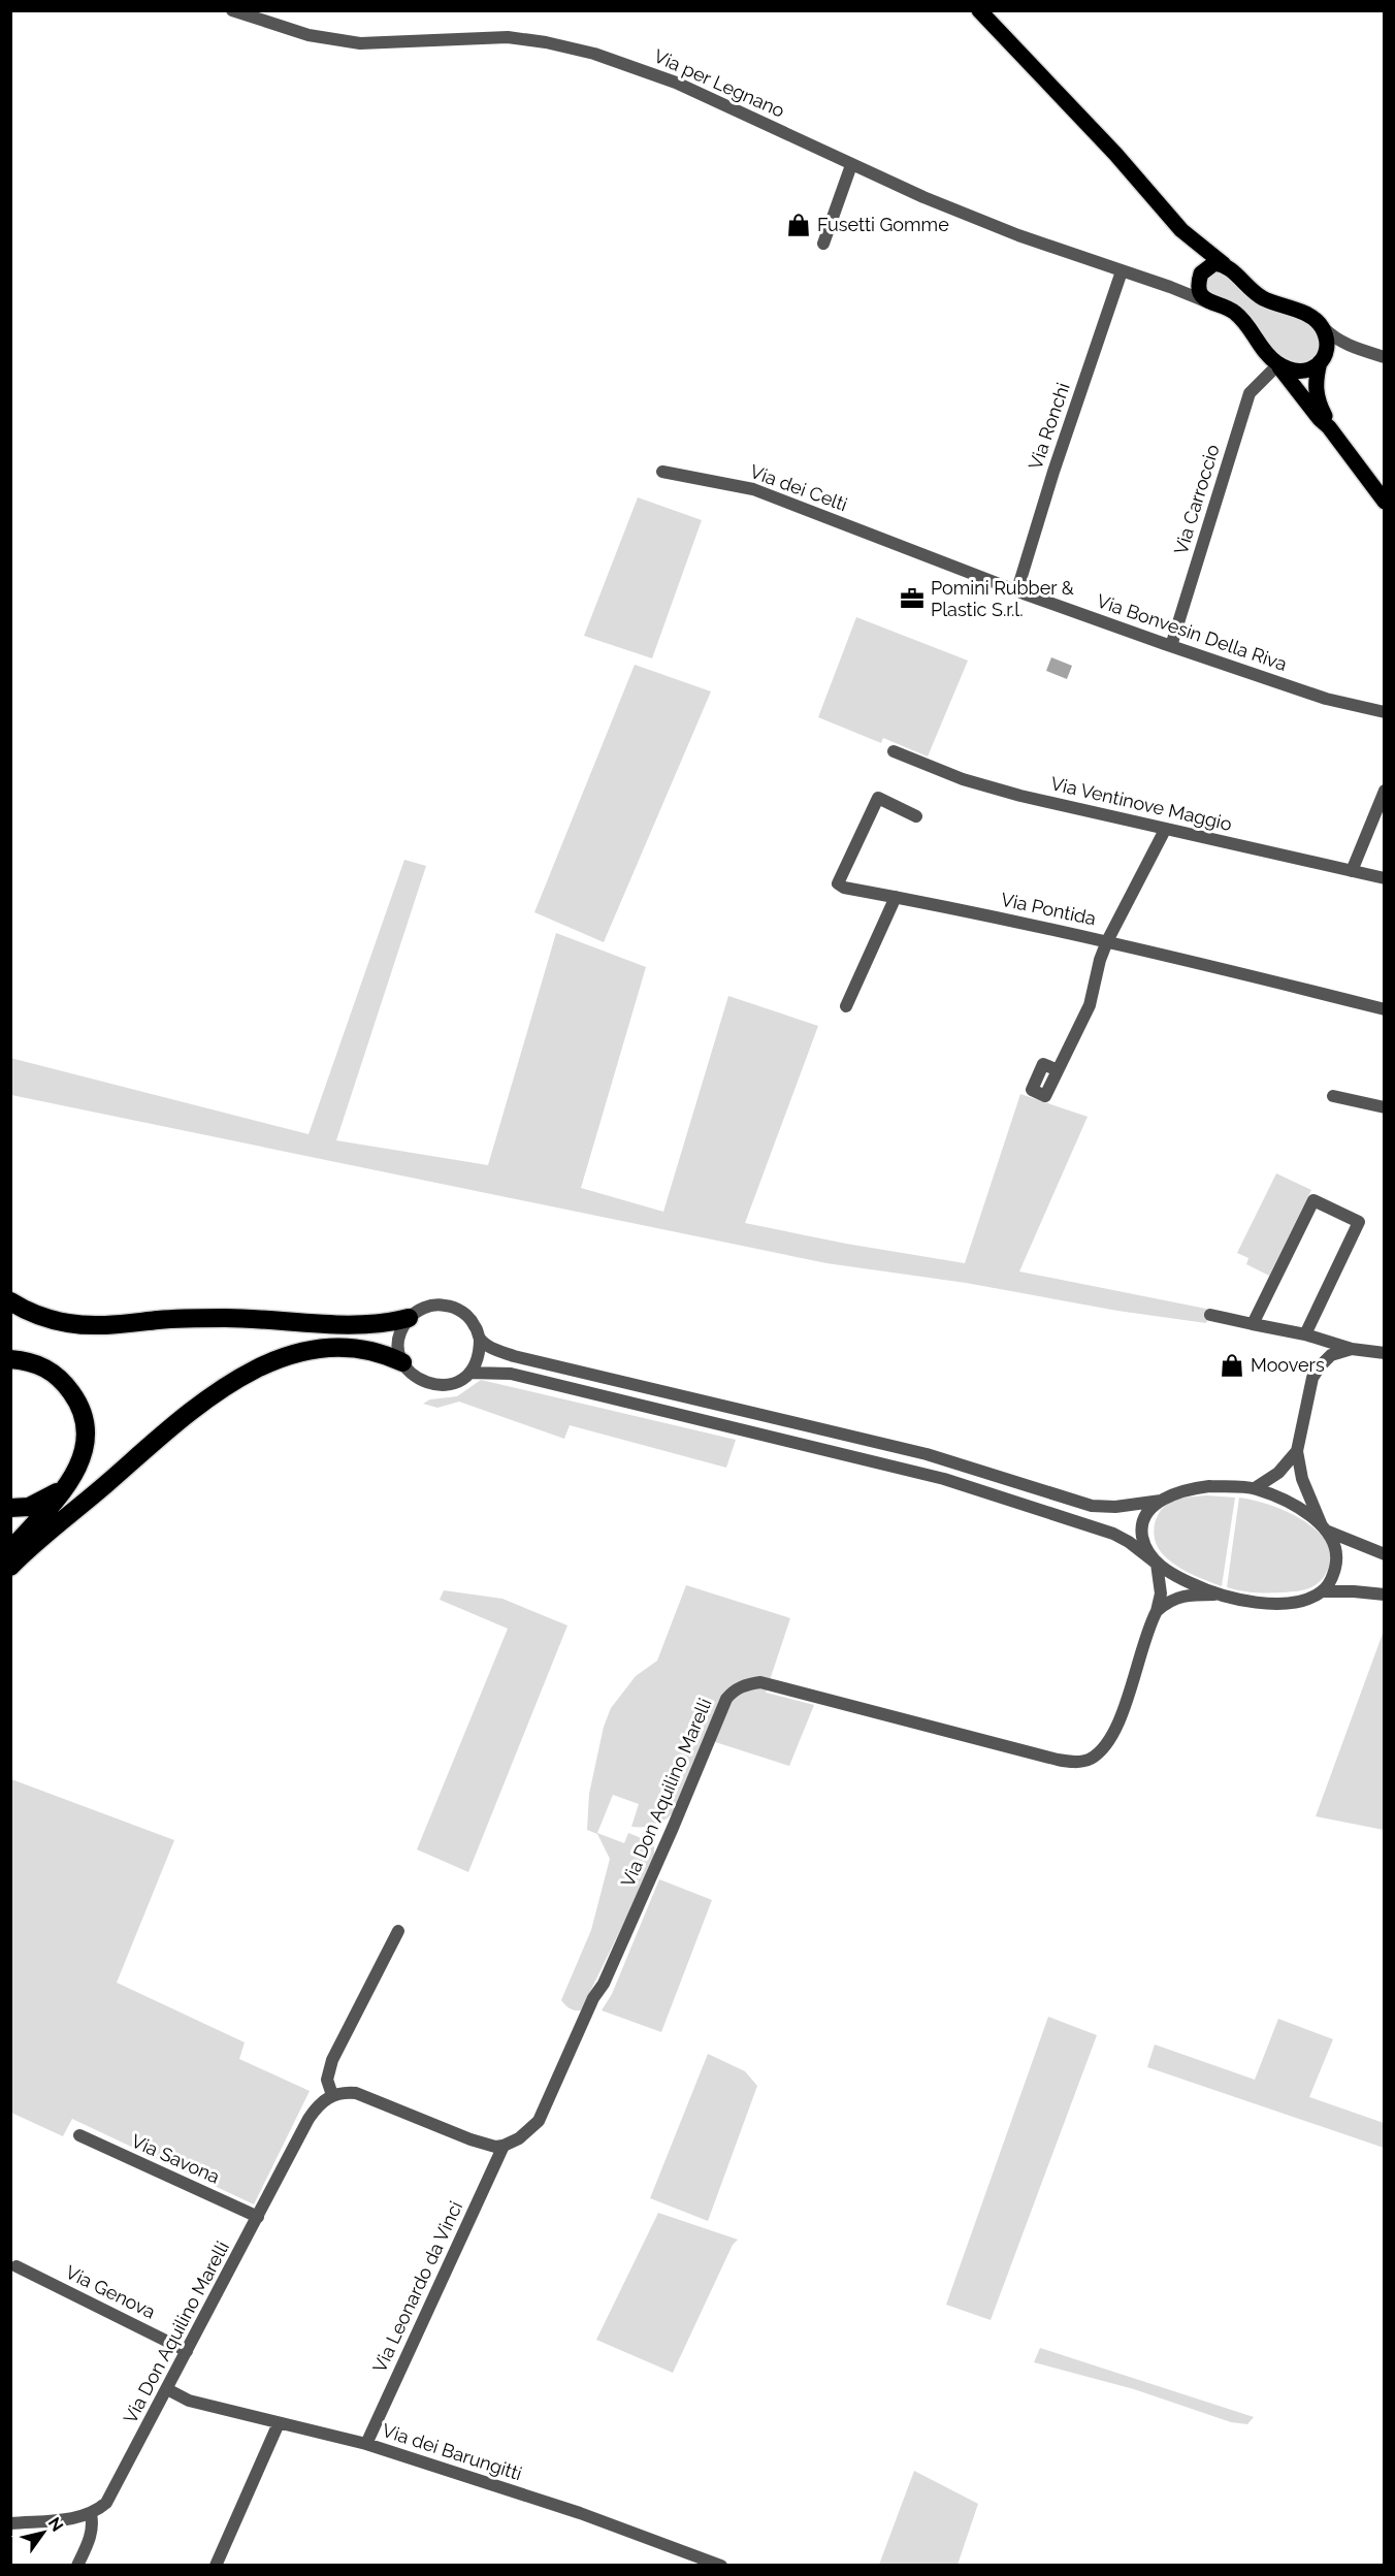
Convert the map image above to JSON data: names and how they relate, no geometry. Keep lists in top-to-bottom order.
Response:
{
  "streets": {
    "street": [
      "Via per Legnano",
      "Via Ronchi",
      "Via dei Celti",
      "Via Carroccio",
      "Via Bonvesin Della Riva",
      "Via Ventinove Maggio",
      "Via Pontida",
      "Via Don Aquilino Marelli",
      "Via Savona",
      "Via Leonardo da Vinci",
      "Via Genova",
      "Via dei Barungitti"
    ]
  },
  "crossings": [
    ["Via per Legnano", "Via Ronchi"],
    ["Via Ronchi", "Via Bonvesin Della Riva"],
    ["Via dei Celti", "Via Bonvesin Della Riva"],
    ["Via Carroccio", "Via Bonvesin Della Riva"],
    ["Via Don Aquilino Marelli", "Via Savona"],
    ["Via Don Aquilino Marelli", "Via Leonardo da Vinci"],
    ["Via Don Aquilino Marelli", "Via Genova"],
    ["Via Don Aquilino Marelli", "Via dei Barungitti"],
    ["Via Leonardo da Vinci", "Via dei Barungitti"]
  ],
  "places": {
    "shop": ["Fusetti Gomme", "Moovers"],
    "office": ["Pomini Rubber & Plastic S.r.l."]
  },
  "north": "top right"
}
